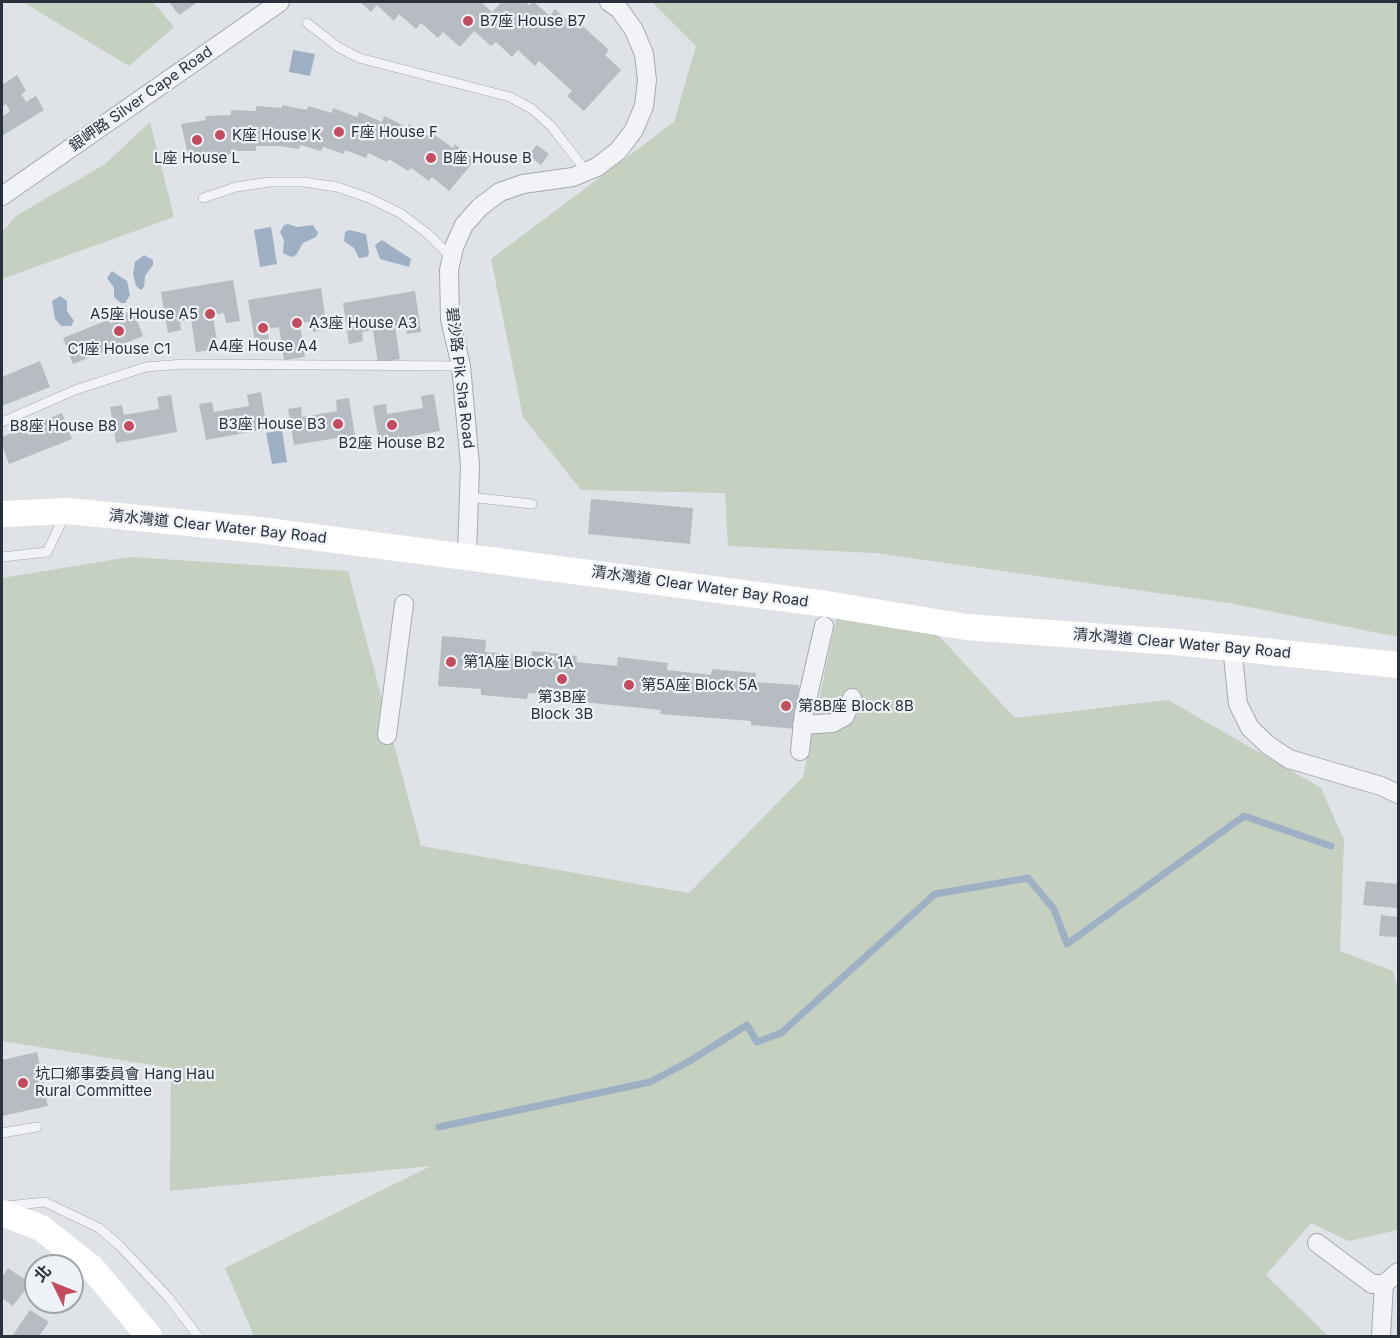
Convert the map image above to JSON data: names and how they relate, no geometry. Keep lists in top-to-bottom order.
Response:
{
  "streets": {
    "main road": ["清水灣道 Clear Water Bay Road"],
    "street": ["銀岬路 Silver Cape Road", "碧沙路 Pik Sha Road"]
  },
  "crossings": [
    ["碧沙路 Pik Sha Road", "清水灣道 Clear Water Bay Road"]
  ],
  "places": [
    "B7座 House B7",
    "F座 House F",
    "K座 House K",
    "L座 House L",
    "B座 House B",
    "A5座 House A5",
    "A3座 House A3",
    "A4座 House A4",
    "C1座 House C1",
    "B3座 House B3",
    "B2座 House B2",
    "B8座 House B8",
    "第1A座 Block 1A",
    "第3B座 Block 3B",
    "第5A座 Block 5A",
    "第8B座 Block 8B",
    "坑口鄉事委員會 Hang Hau Rural Committee"
  ],
  "north": "top left"
}
